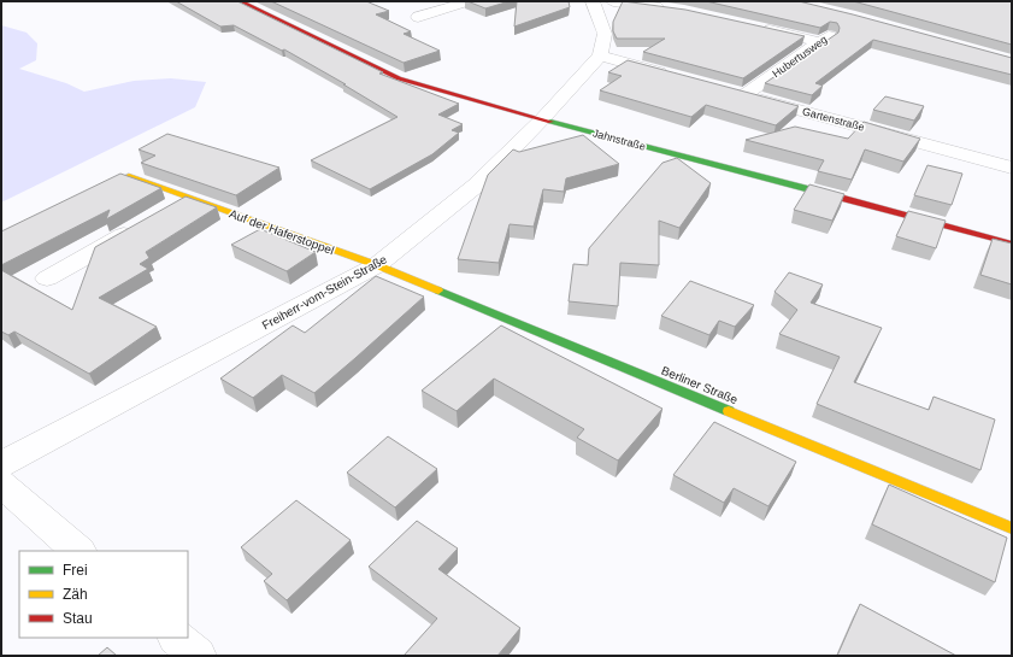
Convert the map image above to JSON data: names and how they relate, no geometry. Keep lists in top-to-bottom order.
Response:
{
  "streets": {
    "street": [
      "Hubertusweg",
      "Gartenstraße",
      "Jahnstraße",
      "Auf der Haferstoppel",
      "Freiherr-vom-Stein-Straße",
      "Berliner Straße"
    ]
  },
  "crossings": [
    ["Hubertusweg", "Gartenstraße"],
    ["Jahnstraße", "Freiherr-vom-Stein-Straße"],
    ["Auf der Haferstoppel", "Freiherr-vom-Stein-Straße"],
    ["Auf der Haferstoppel", "Berliner Straße"],
    ["Freiherr-vom-Stein-Straße", "Berliner Straße"]
  ],
  "legend": ["Frei", "Zäh", "Stau"]
}
